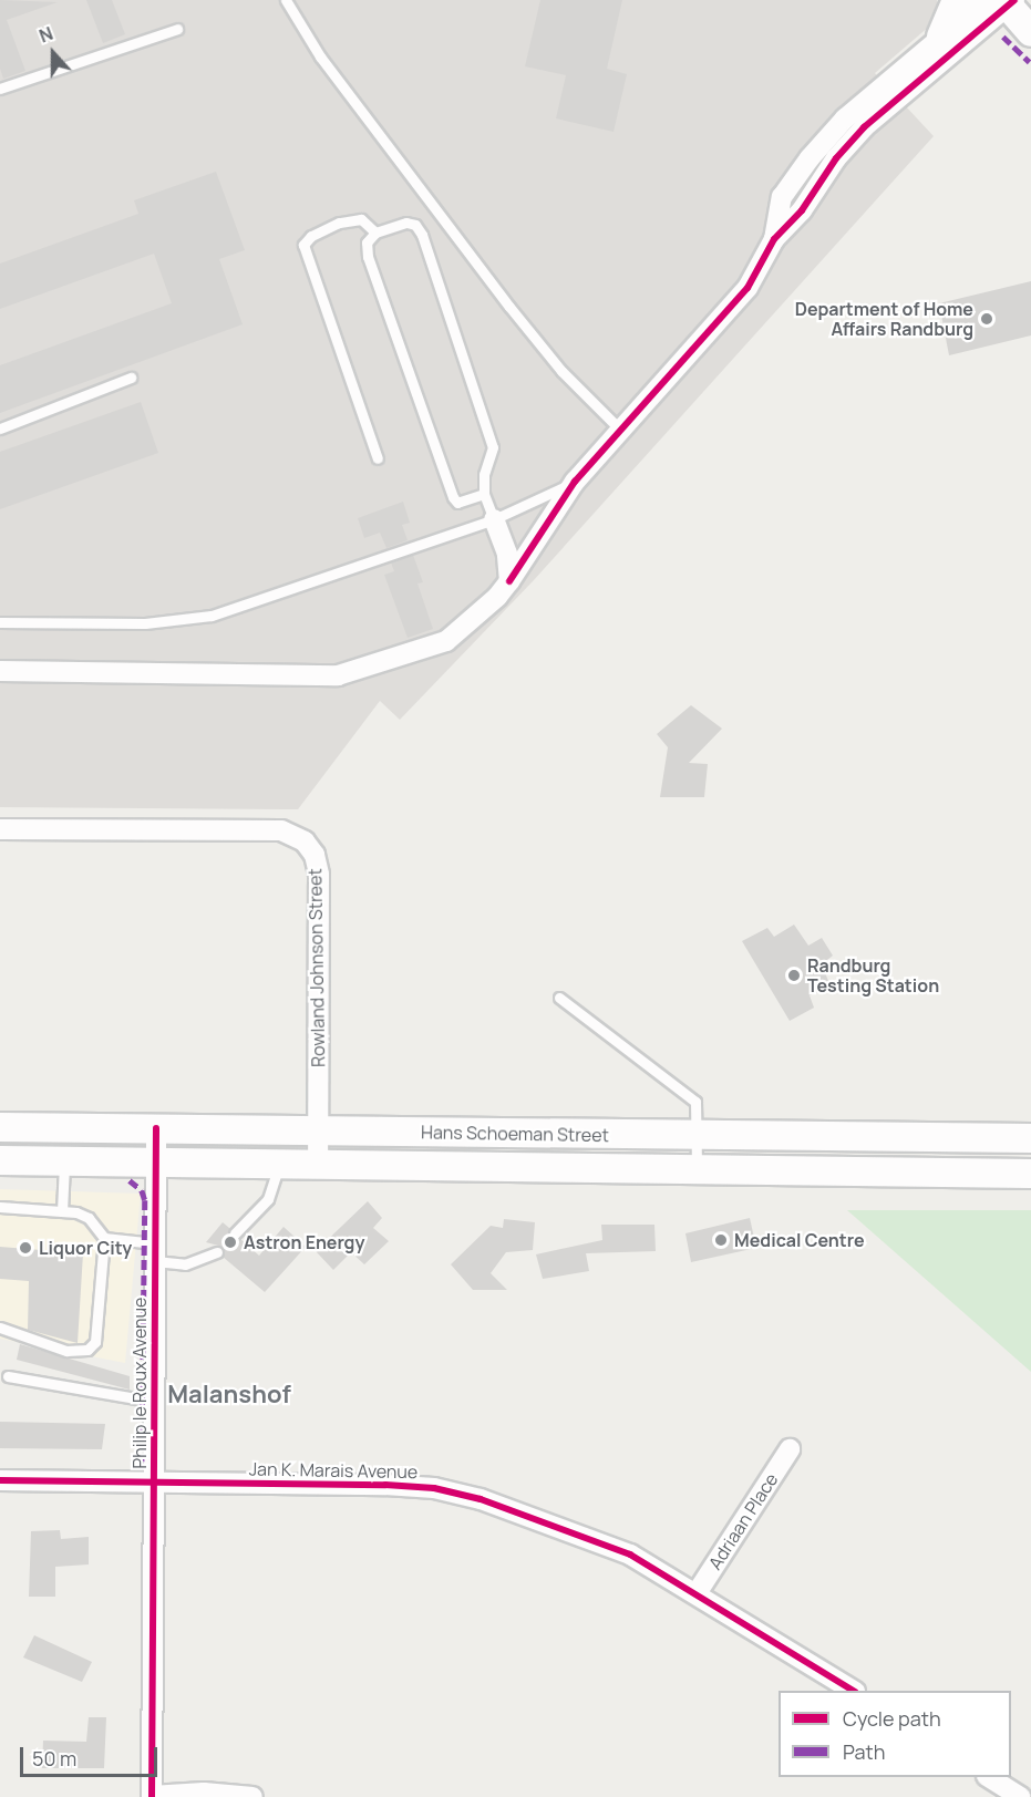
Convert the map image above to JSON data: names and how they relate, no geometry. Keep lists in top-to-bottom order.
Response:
{
  "streets": {
    "main road": ["Hans Schoeman Street"],
    "street": [
      "Rowland Johnson Street",
      "Philip le Roux Avenue",
      "Jan K. Marais Avenue",
      "Adriaan Place"
    ]
  },
  "crossings": [
    ["Rowland Johnson Street", "Hans Schoeman Street"],
    ["Hans Schoeman Street", "Philip le Roux Avenue"],
    ["Philip le Roux Avenue", "Jan K. Marais Avenue"],
    ["Jan K. Marais Avenue", "Adriaan Place"]
  ],
  "districts": ["Malanshof"],
  "places": [
    "Department of Home Affairs Randburg",
    "Randburg Testing Station",
    "Medical Centre",
    "Astron Energy",
    "Liquor City"
  ],
  "legend": ["Cycle path", "Path"],
  "scale_bar": "50 m",
  "north": "top"
}
